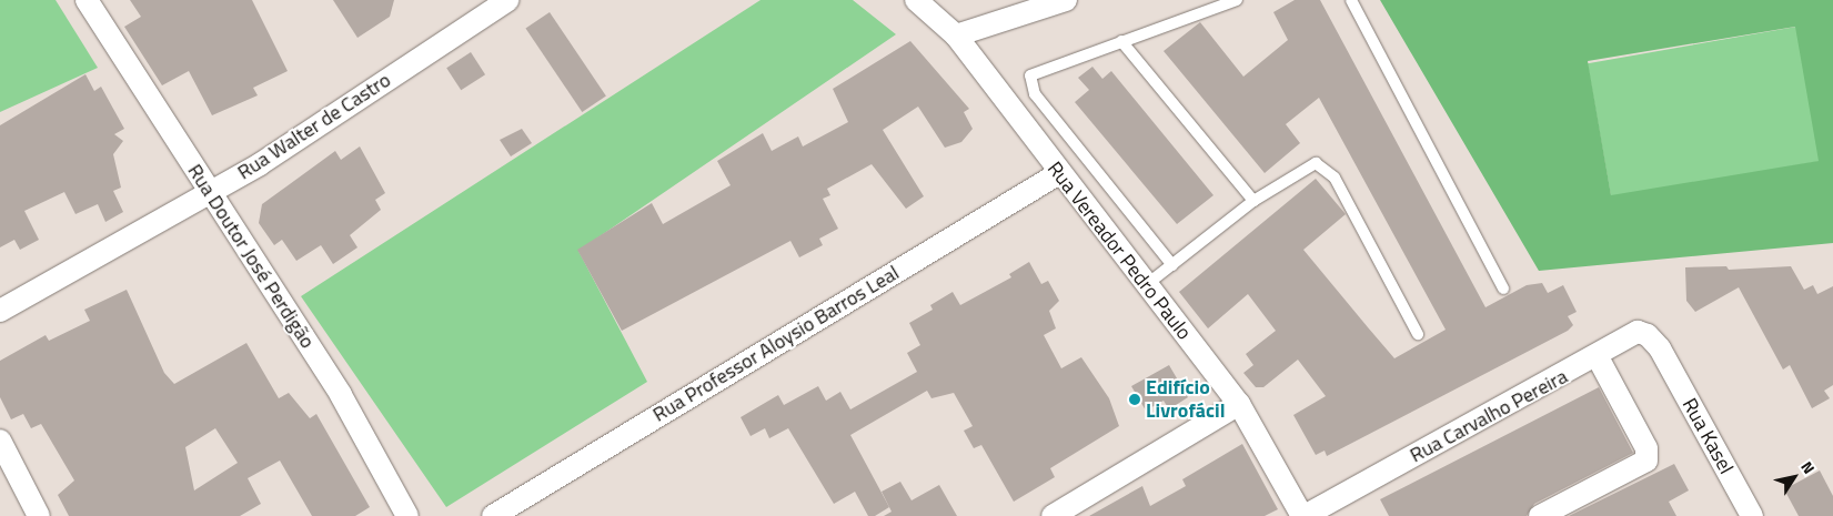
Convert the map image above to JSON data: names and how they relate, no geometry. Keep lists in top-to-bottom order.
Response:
{
  "streets": {
    "street": [
      "Rua Walter de Castro",
      "Rua Vereador Pedro Paulo",
      "Rua Doutor José Perdigão",
      "Rua Professor Aloysio Barros Leal",
      "Rua Carvalho Pereira",
      "Rua Kasel"
    ]
  },
  "crossings": [
    ["Rua Walter de Castro", "Rua Doutor José Perdigão"],
    ["Rua Vereador Pedro Paulo", "Rua Professor Aloysio Barros Leal"],
    ["Rua Vereador Pedro Paulo", "Rua Carvalho Pereira"],
    ["Rua Carvalho Pereira", "Rua Kasel"]
  ],
  "places": ["Edifício Livrofácil"],
  "north": "top right"
}
